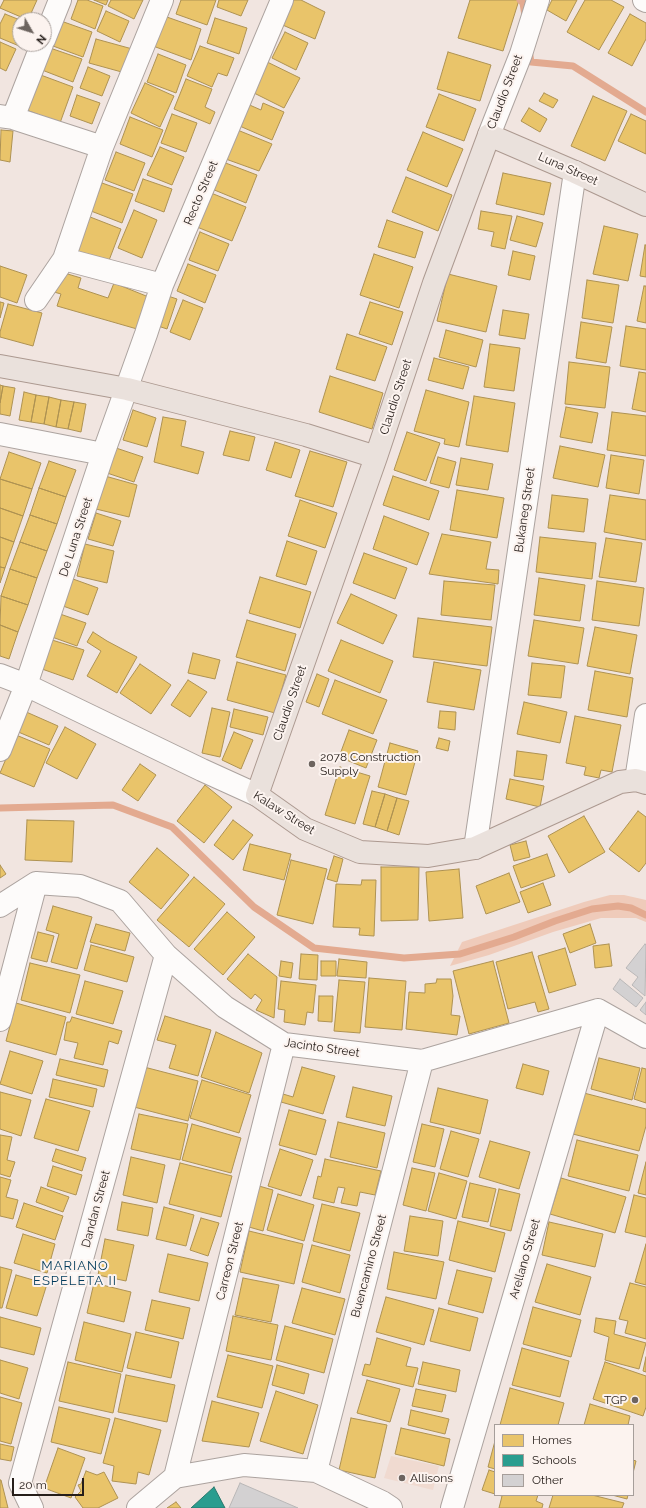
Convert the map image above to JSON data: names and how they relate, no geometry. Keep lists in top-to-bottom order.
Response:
{
  "streets": {
    "main road": ["Claudio Street", "Luna Street", "Kalaw Street"],
    "street": [
      "Recto Street",
      "Bukaneg Street",
      "De Luna Street",
      "Jacinto Street",
      "Dandan Street",
      "Arellano Street",
      "Carreon Street",
      "Buencamino Street"
    ]
  },
  "crossings": [
    ["Claudio Street", "Luna Street"],
    ["Claudio Street", "Kalaw Street"],
    ["Luna Street", "Bukaneg Street"],
    ["Recto Street", "De Luna Street"],
    ["Bukaneg Street", "Kalaw Street"],
    ["De Luna Street", "Kalaw Street"],
    ["Jacinto Street", "Dandan Street"],
    ["Jacinto Street", "Arellano Street"],
    ["Jacinto Street", "Carreon Street"],
    ["Jacinto Street", "Buencamino Street"]
  ],
  "districts": ["MARIANO ESPELETA II"],
  "places": ["2078 Construction Supply", "TGP", "Allisons"],
  "legend": ["Homes", "Schools", "Other"],
  "scale_bar": "20 m",
  "north": "bottom right"
}
